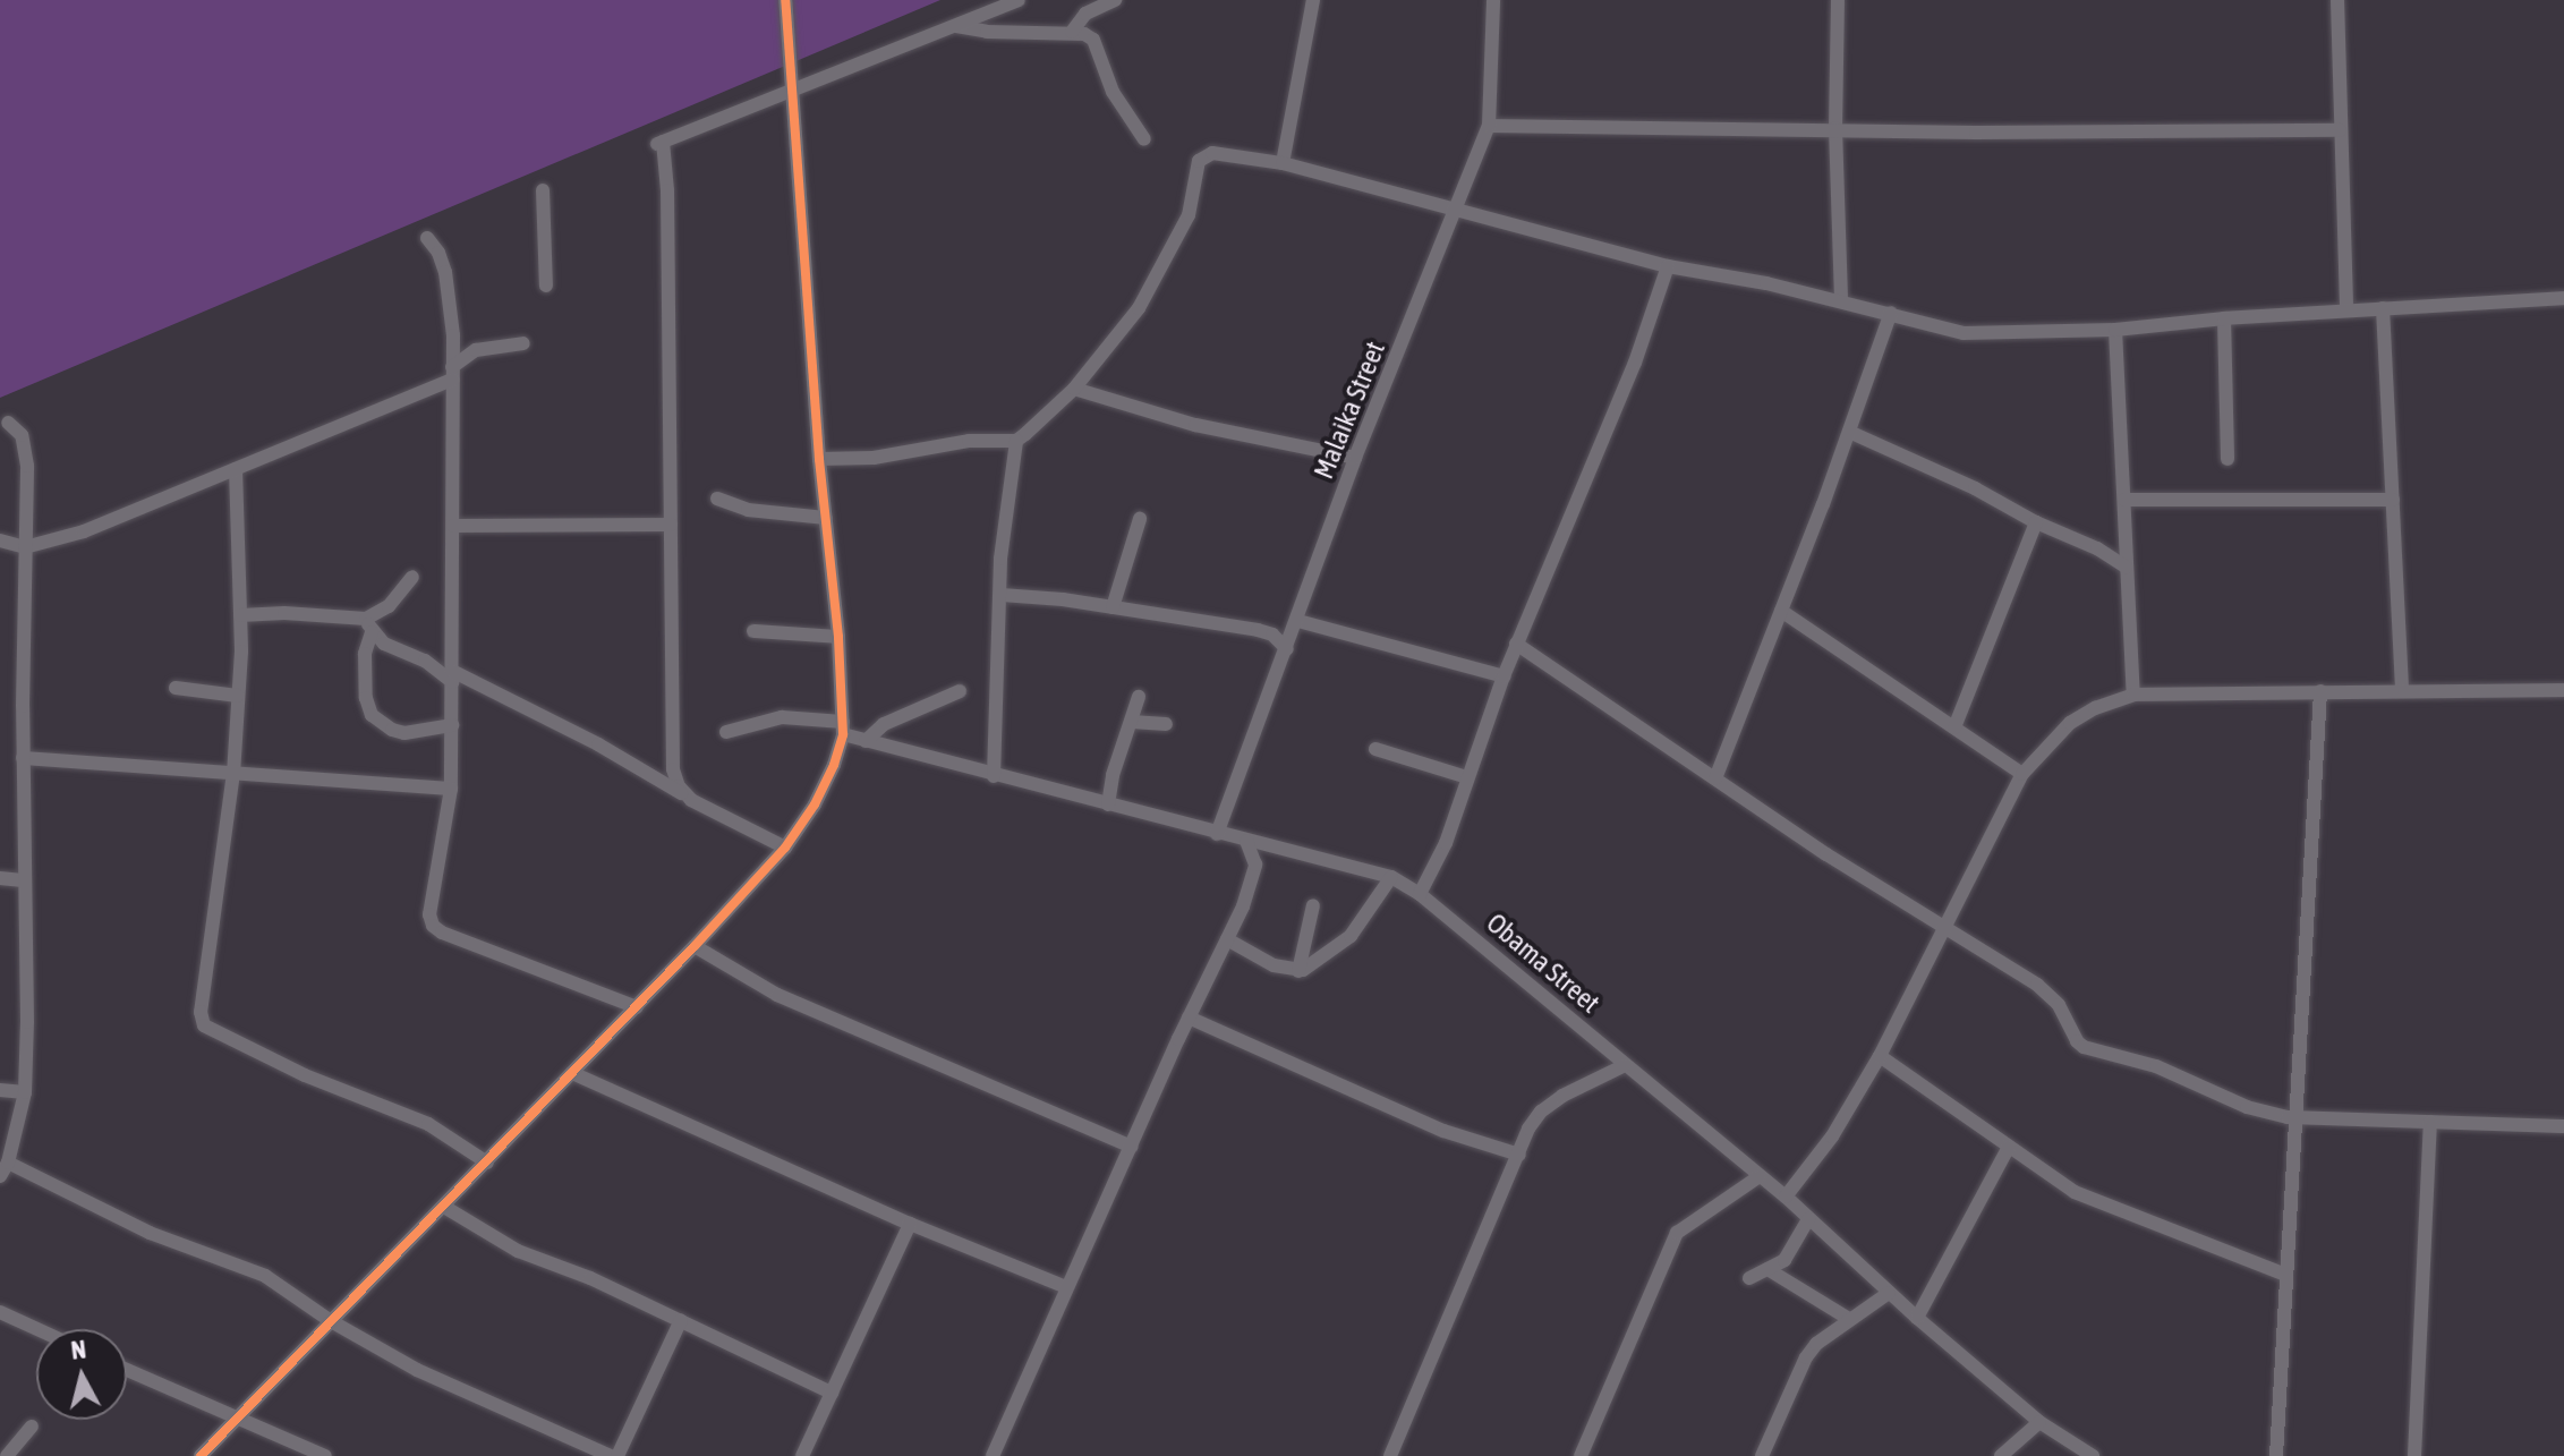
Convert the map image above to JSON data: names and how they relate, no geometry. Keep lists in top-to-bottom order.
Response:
{
  "streets": {
    "street": ["Malaika Street", "Obama Street"]
  },
  "crossings": [
    ["Malaika Street", "Obama Street"]
  ],
  "north": "top"
}
